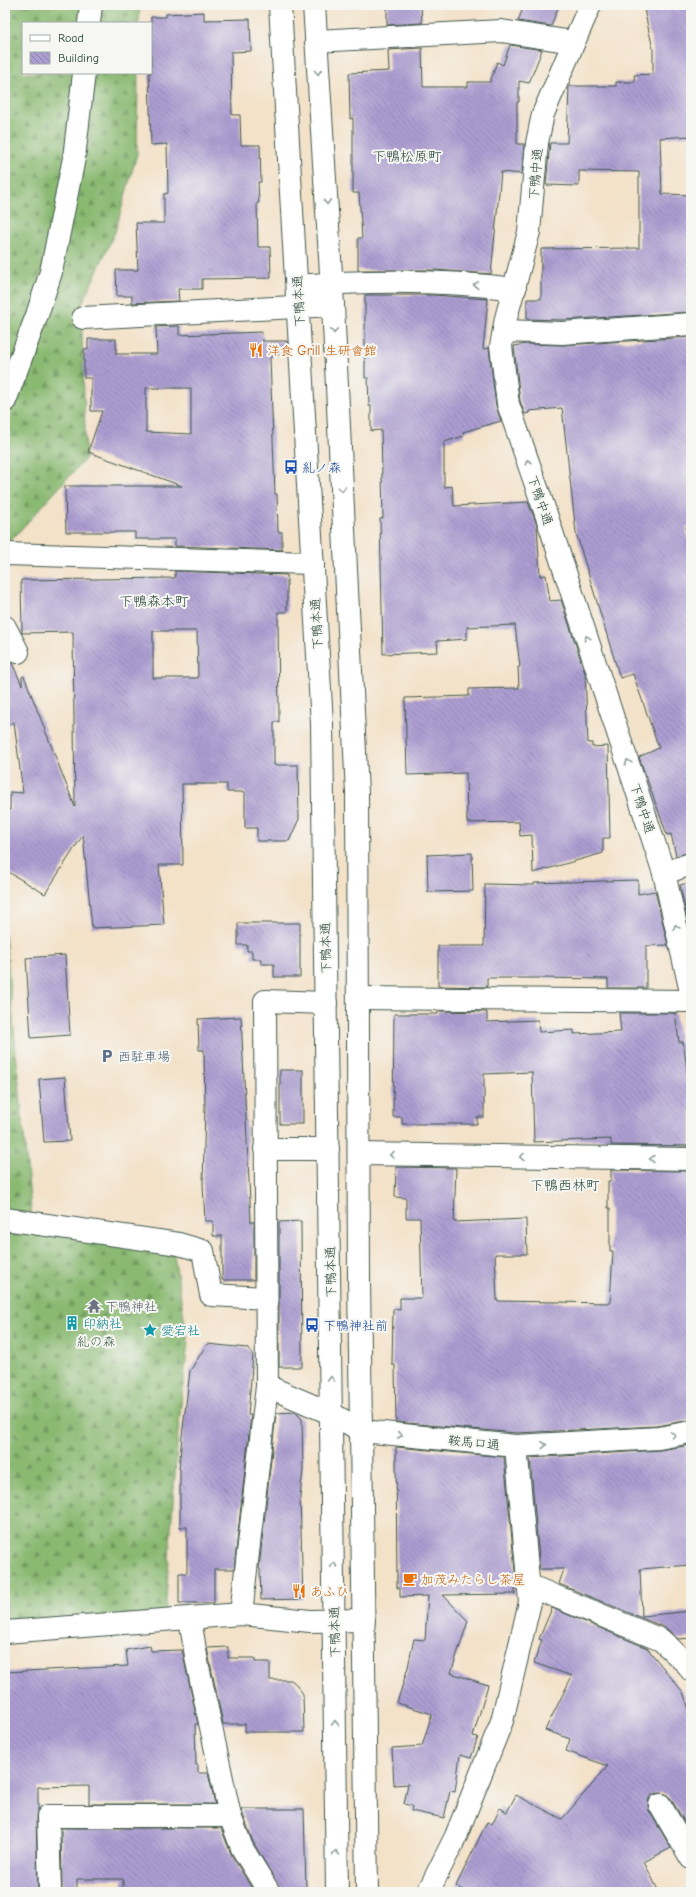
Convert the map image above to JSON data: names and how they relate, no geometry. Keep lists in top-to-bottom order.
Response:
{
  "streets": {
    "main road": ["下鴨中通", "下鴨本通", "鞍馬口通"]
  },
  "crossings": [
    ["下鴨本通", "鞍馬口通"]
  ],
  "one_way": ["鞍馬口通"],
  "districts": ["下鴨松原町", "下鴨森本町", "下鴨西林町"],
  "parks": ["糺の森"],
  "places": {
    "restaurant": ["洋食 Grill 生研會館", "あふひ"],
    "bus stop": ["糺ノ森", "下鴨神社前"],
    "parking": ["西駐車場"],
    "temple": ["下鴨神社"],
    "building": ["印納社"],
    "place": ["愛宕社"],
    "cafe": ["加茂みたらし茶屋"]
  },
  "legend": ["Road", "Building"]
}
